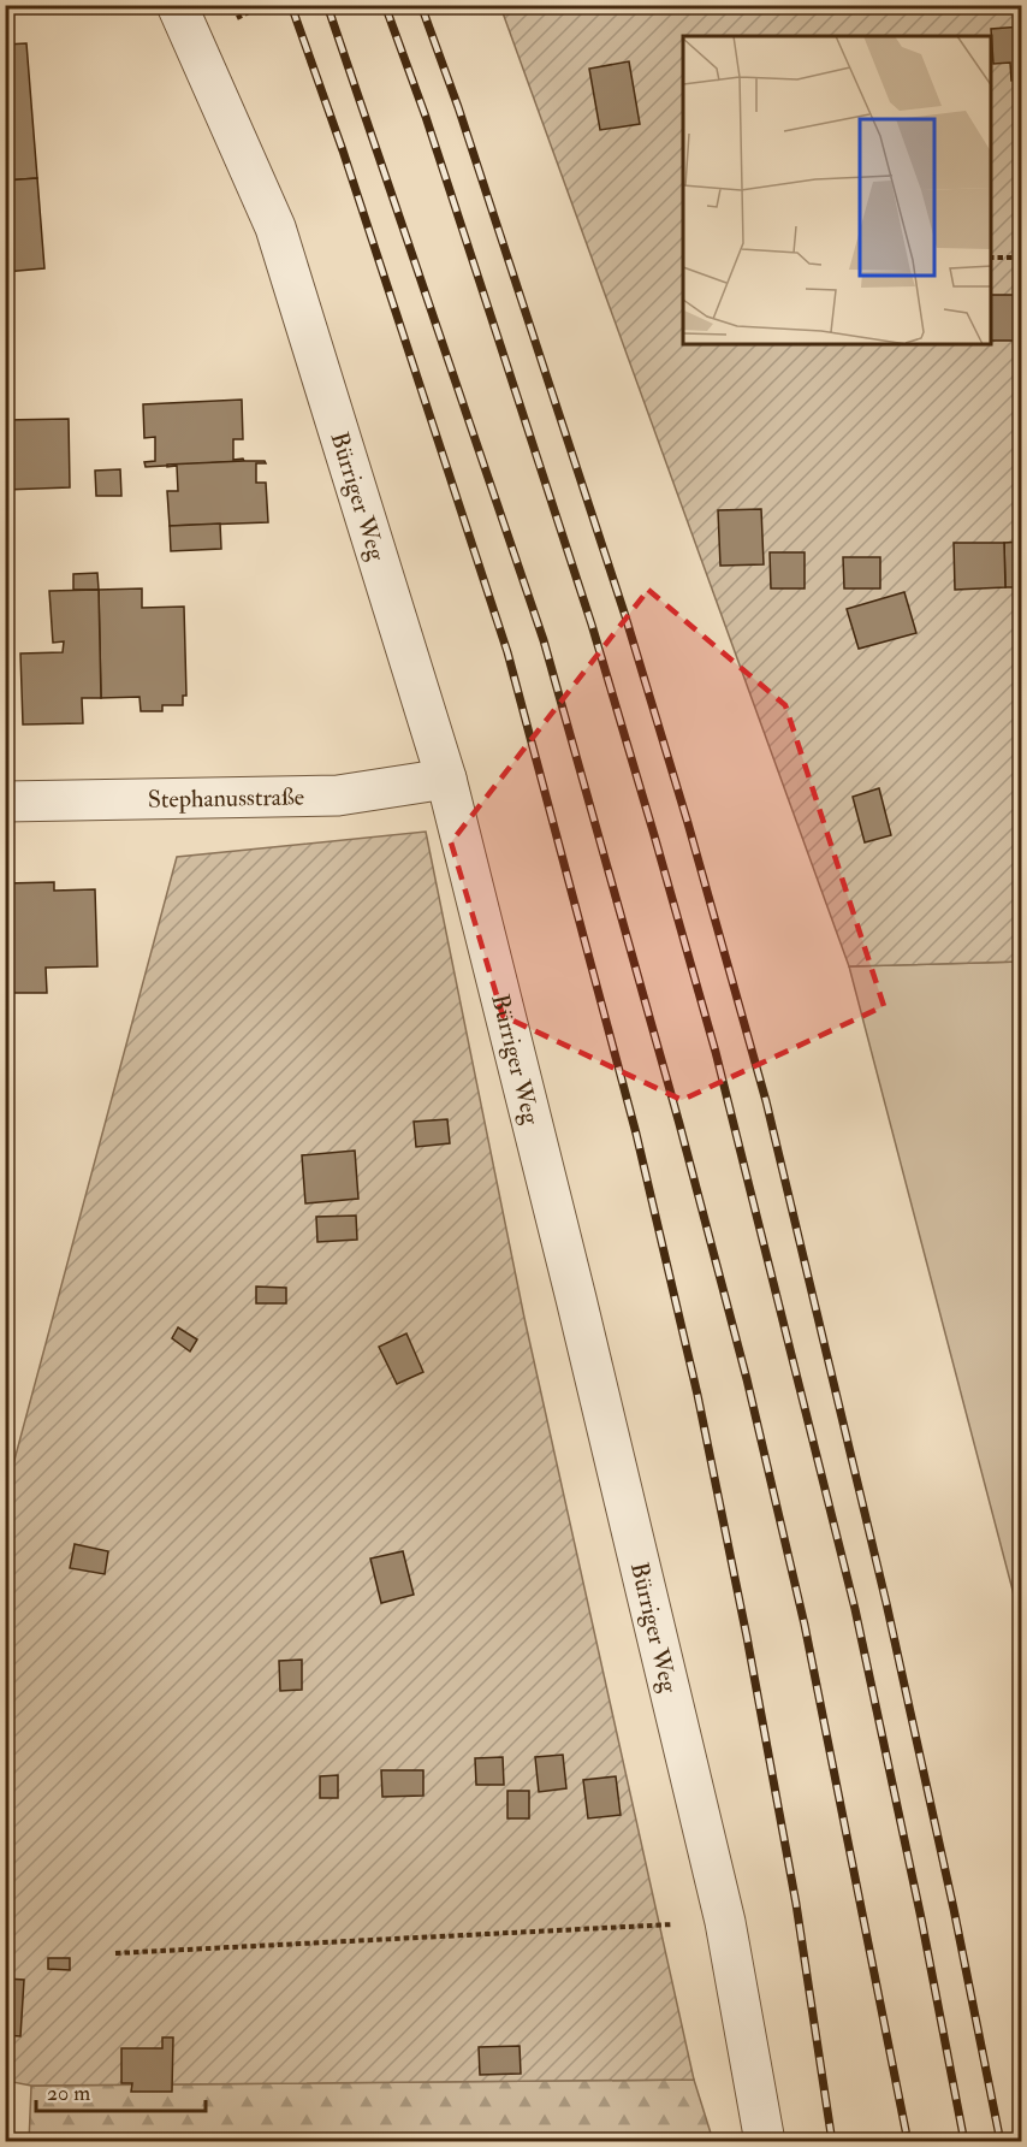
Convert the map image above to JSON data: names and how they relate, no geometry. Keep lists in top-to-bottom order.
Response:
{
  "streets": {
    "street": ["Bürriger Weg", "Stephanusstraße"]
  },
  "crossings": [
    ["Bürriger Weg", "Stephanusstraße"]
  ],
  "scale_bar": "20 m"
}
